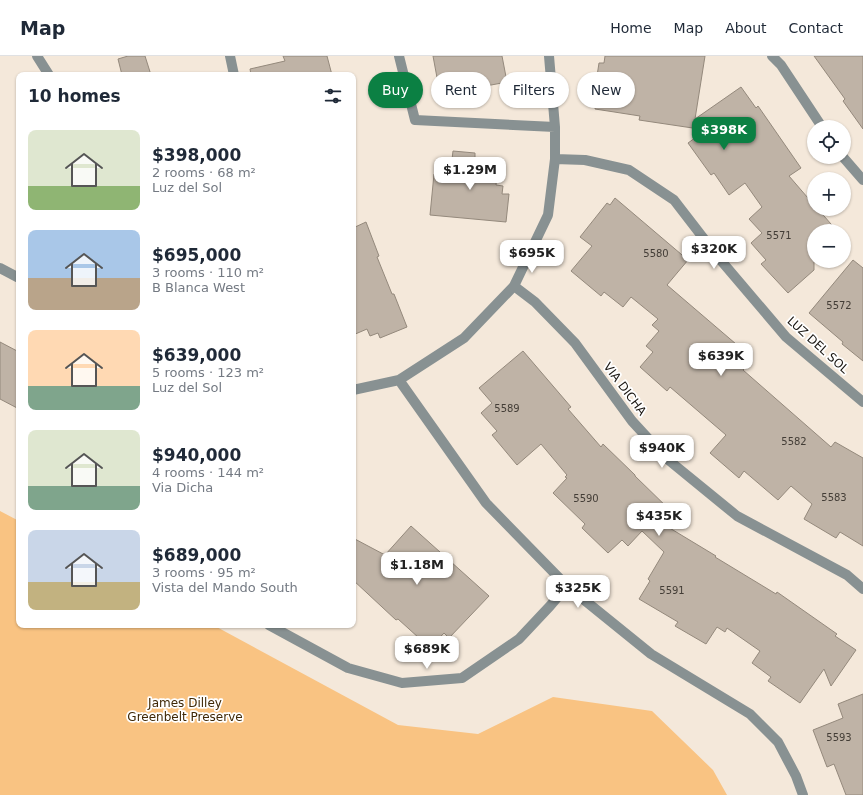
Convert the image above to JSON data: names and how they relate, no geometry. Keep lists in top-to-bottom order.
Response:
{
  "streets": {
    "street": ["LUZ DEL SOL", "VIA DICHA"]
  },
  "parks": ["James Dilley Greenbelt Preserve"],
  "house_numbers": [
    "5571",
    "5580",
    "5572",
    "5589",
    "5582",
    "5583",
    "5590",
    "5591",
    "5593"
  ],
  "page": {
    "header": "Map",
    "nav": [
      "Home",
      "Map",
      "About",
      "Contact"
    ],
    "chip": [
      "Buy",
      "Rent",
      "Filters",
      "New"
    ],
    "heading": "10 homes",
    "price": [
      "$398K",
      "$1.29M",
      "$320K",
      "$695K",
      "$639K",
      "$940K",
      "$435K",
      "$1.18M",
      "$325K",
      "$689K"
    ],
    "map_buttons": ["+", "−"],
    "list": [
      {
        "name": "$398,000",
        "note": "2 rooms · 68 m² · Luz del Sol"
      },
      {
        "name": "$695,000",
        "note": "3 rooms · 110 m² · B Blanca West"
      },
      {
        "name": "$639,000",
        "note": "5 rooms · 123 m² · Luz del Sol"
      },
      {
        "name": "$940,000",
        "note": "4 rooms · 144 m² · Via Dicha"
      },
      {
        "name": "$689,000",
        "note": "3 rooms · 95 m² · Vista del Mando South"
      }
    ]
  }
}
